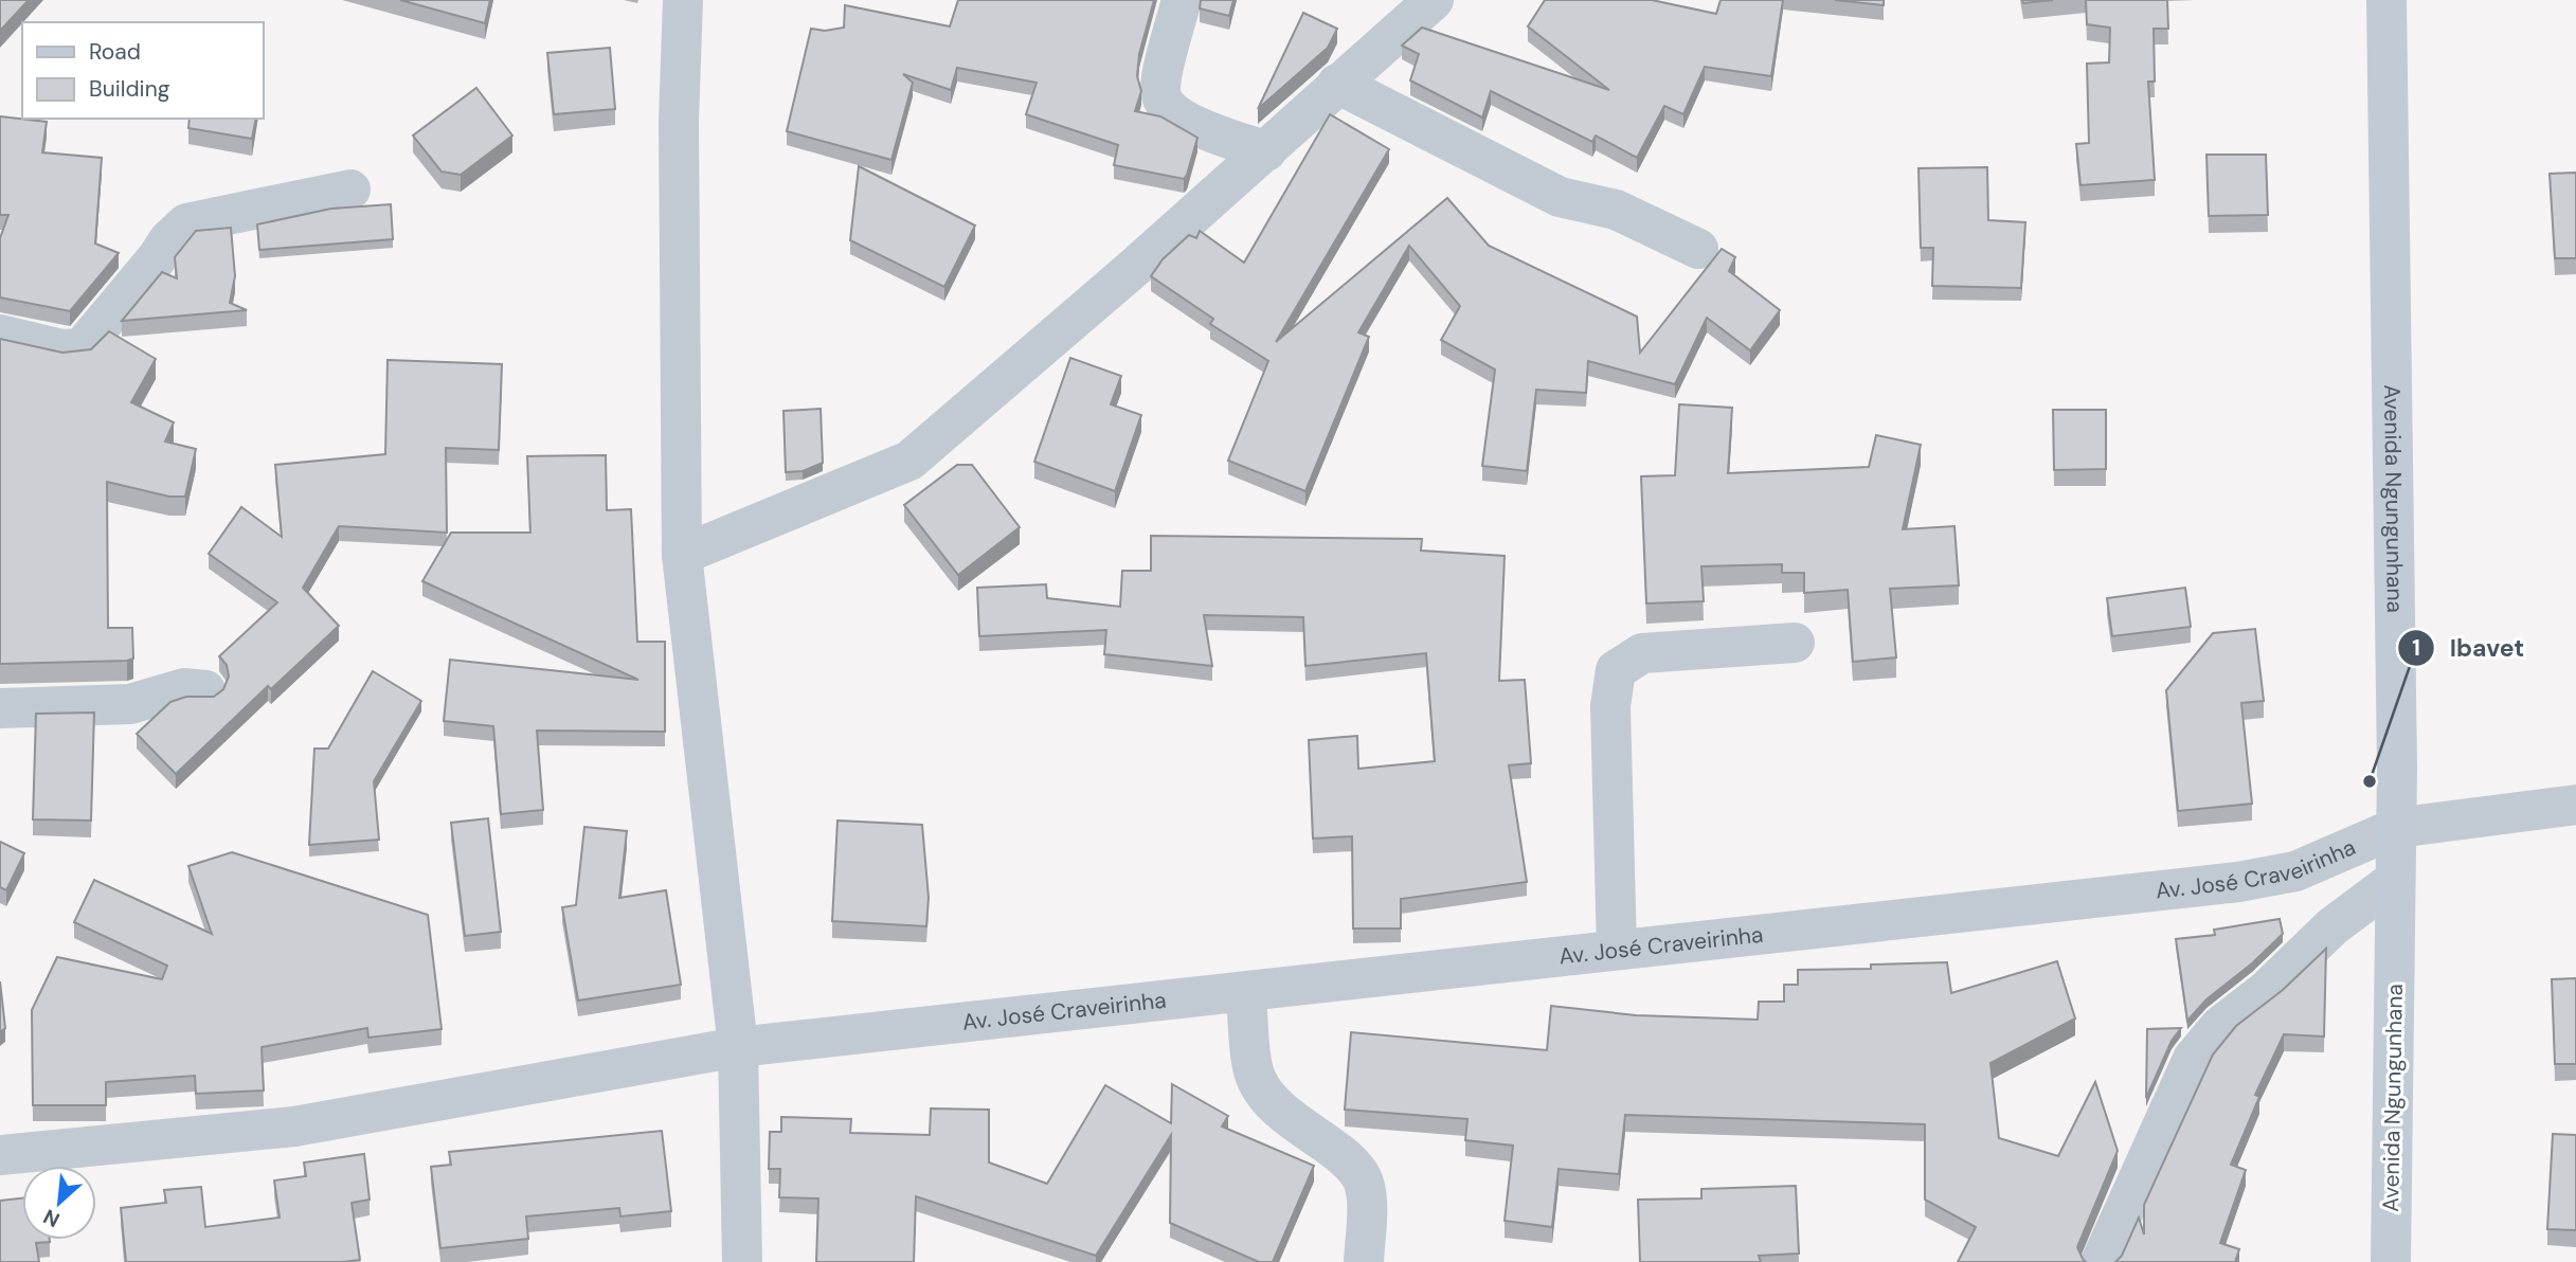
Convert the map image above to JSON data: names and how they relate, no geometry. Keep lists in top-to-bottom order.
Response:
{
  "streets": {
    "street": ["Avenida Ngungunhana", "Av. José Craveirinha"]
  },
  "crossings": [
    ["Avenida Ngungunhana", "Av. José Craveirinha"]
  ],
  "places": ["Ibavet"],
  "legend": ["Road", "Building"],
  "north": "bottom left"
}
